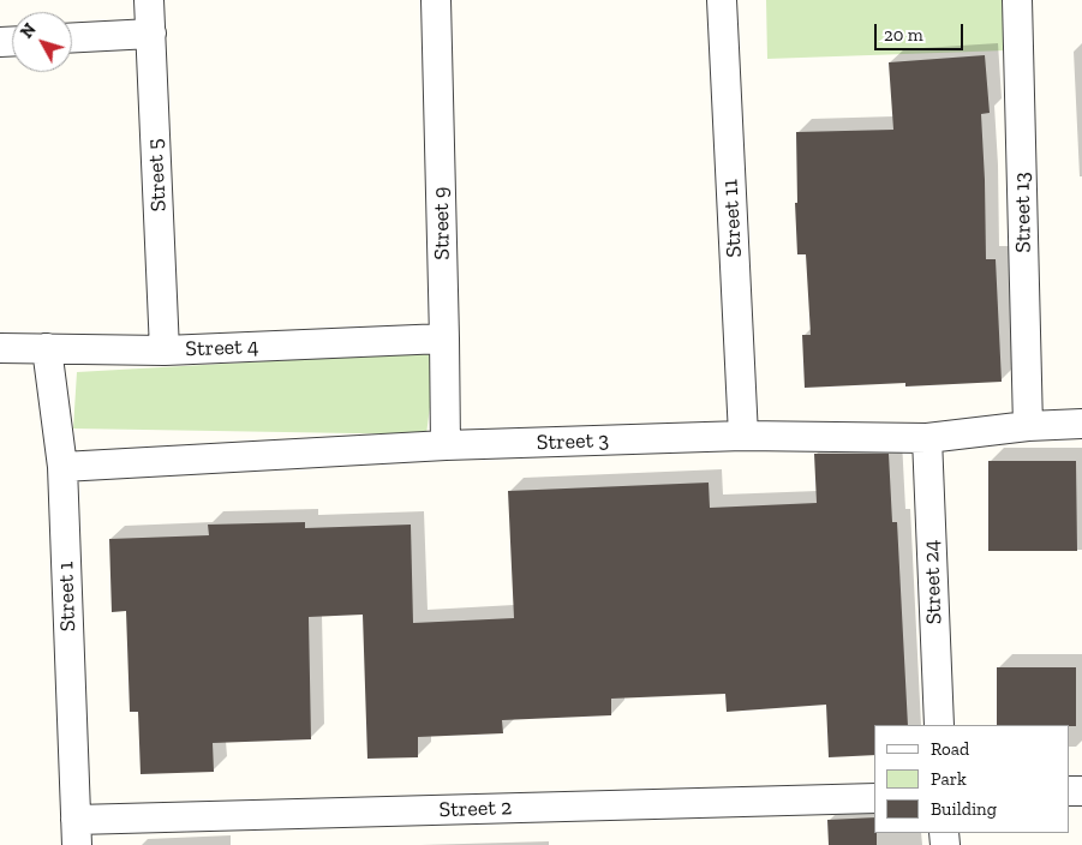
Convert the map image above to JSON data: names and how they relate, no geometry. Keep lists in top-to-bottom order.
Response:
{
  "streets": {
    "street": [
      "Street 5",
      "Street 13",
      "Street 11",
      "Street 9",
      "Street 4",
      "Street 3",
      "Street 24",
      "Street 1",
      "Street 2"
    ]
  },
  "crossings": [
    ["Street 5", "Street 4"],
    ["Street 13", "Street 3"],
    ["Street 11", "Street 3"],
    ["Street 9", "Street 4"],
    ["Street 9", "Street 3"],
    ["Street 4", "Street 1"],
    ["Street 3", "Street 24"],
    ["Street 3", "Street 1"],
    ["Street 1", "Street 2"]
  ],
  "legend": ["Road", "Park", "Building"],
  "scale_bar": "20 m",
  "north": "top left"
}
